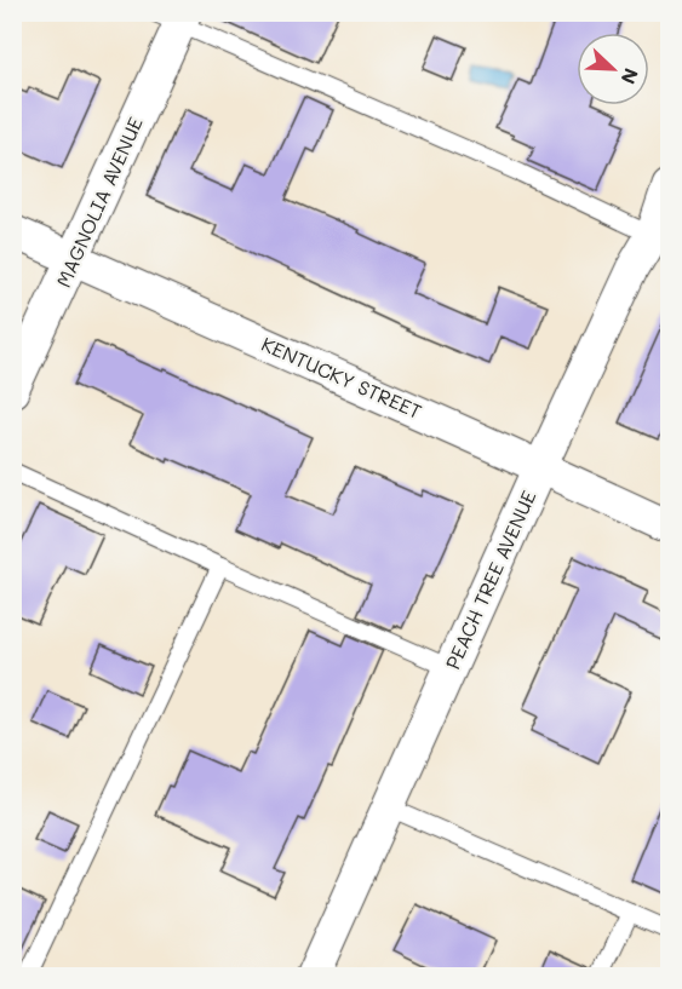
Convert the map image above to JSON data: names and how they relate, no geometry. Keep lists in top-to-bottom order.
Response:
{
  "streets": {
    "street": ["MAGNOLIA AVENUE", "KENTUCKY STREET", "PEACH TREE AVENUE"]
  },
  "crossings": [
    ["MAGNOLIA AVENUE", "KENTUCKY STREET"],
    ["KENTUCKY STREET", "PEACH TREE AVENUE"]
  ],
  "north": "bottom right"
}
